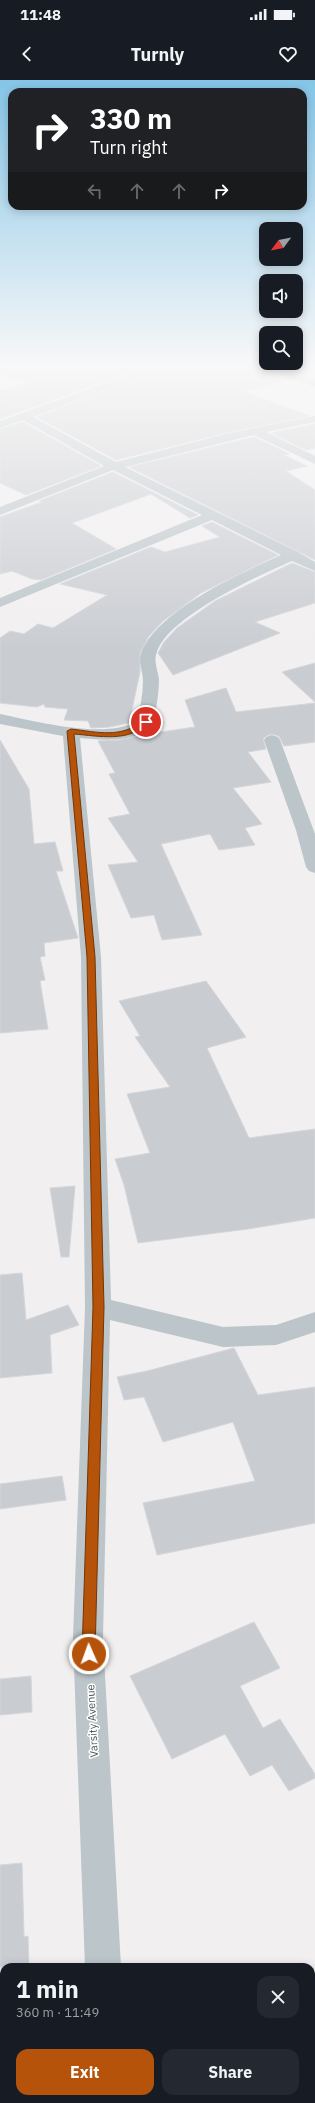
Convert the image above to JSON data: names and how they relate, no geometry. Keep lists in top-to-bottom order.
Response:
{
  "streets": {
    "street": ["Varsity Avenue"]
  },
  "north": "bottom left",
  "page": {
    "status": "11:48",
    "header": "Turnly",
    "turn": ["330 m", "Turn right"],
    "heading": ["1 min", "360 m · 11:49"],
    "buttons": ["Exit", "Share"]
  }
}
